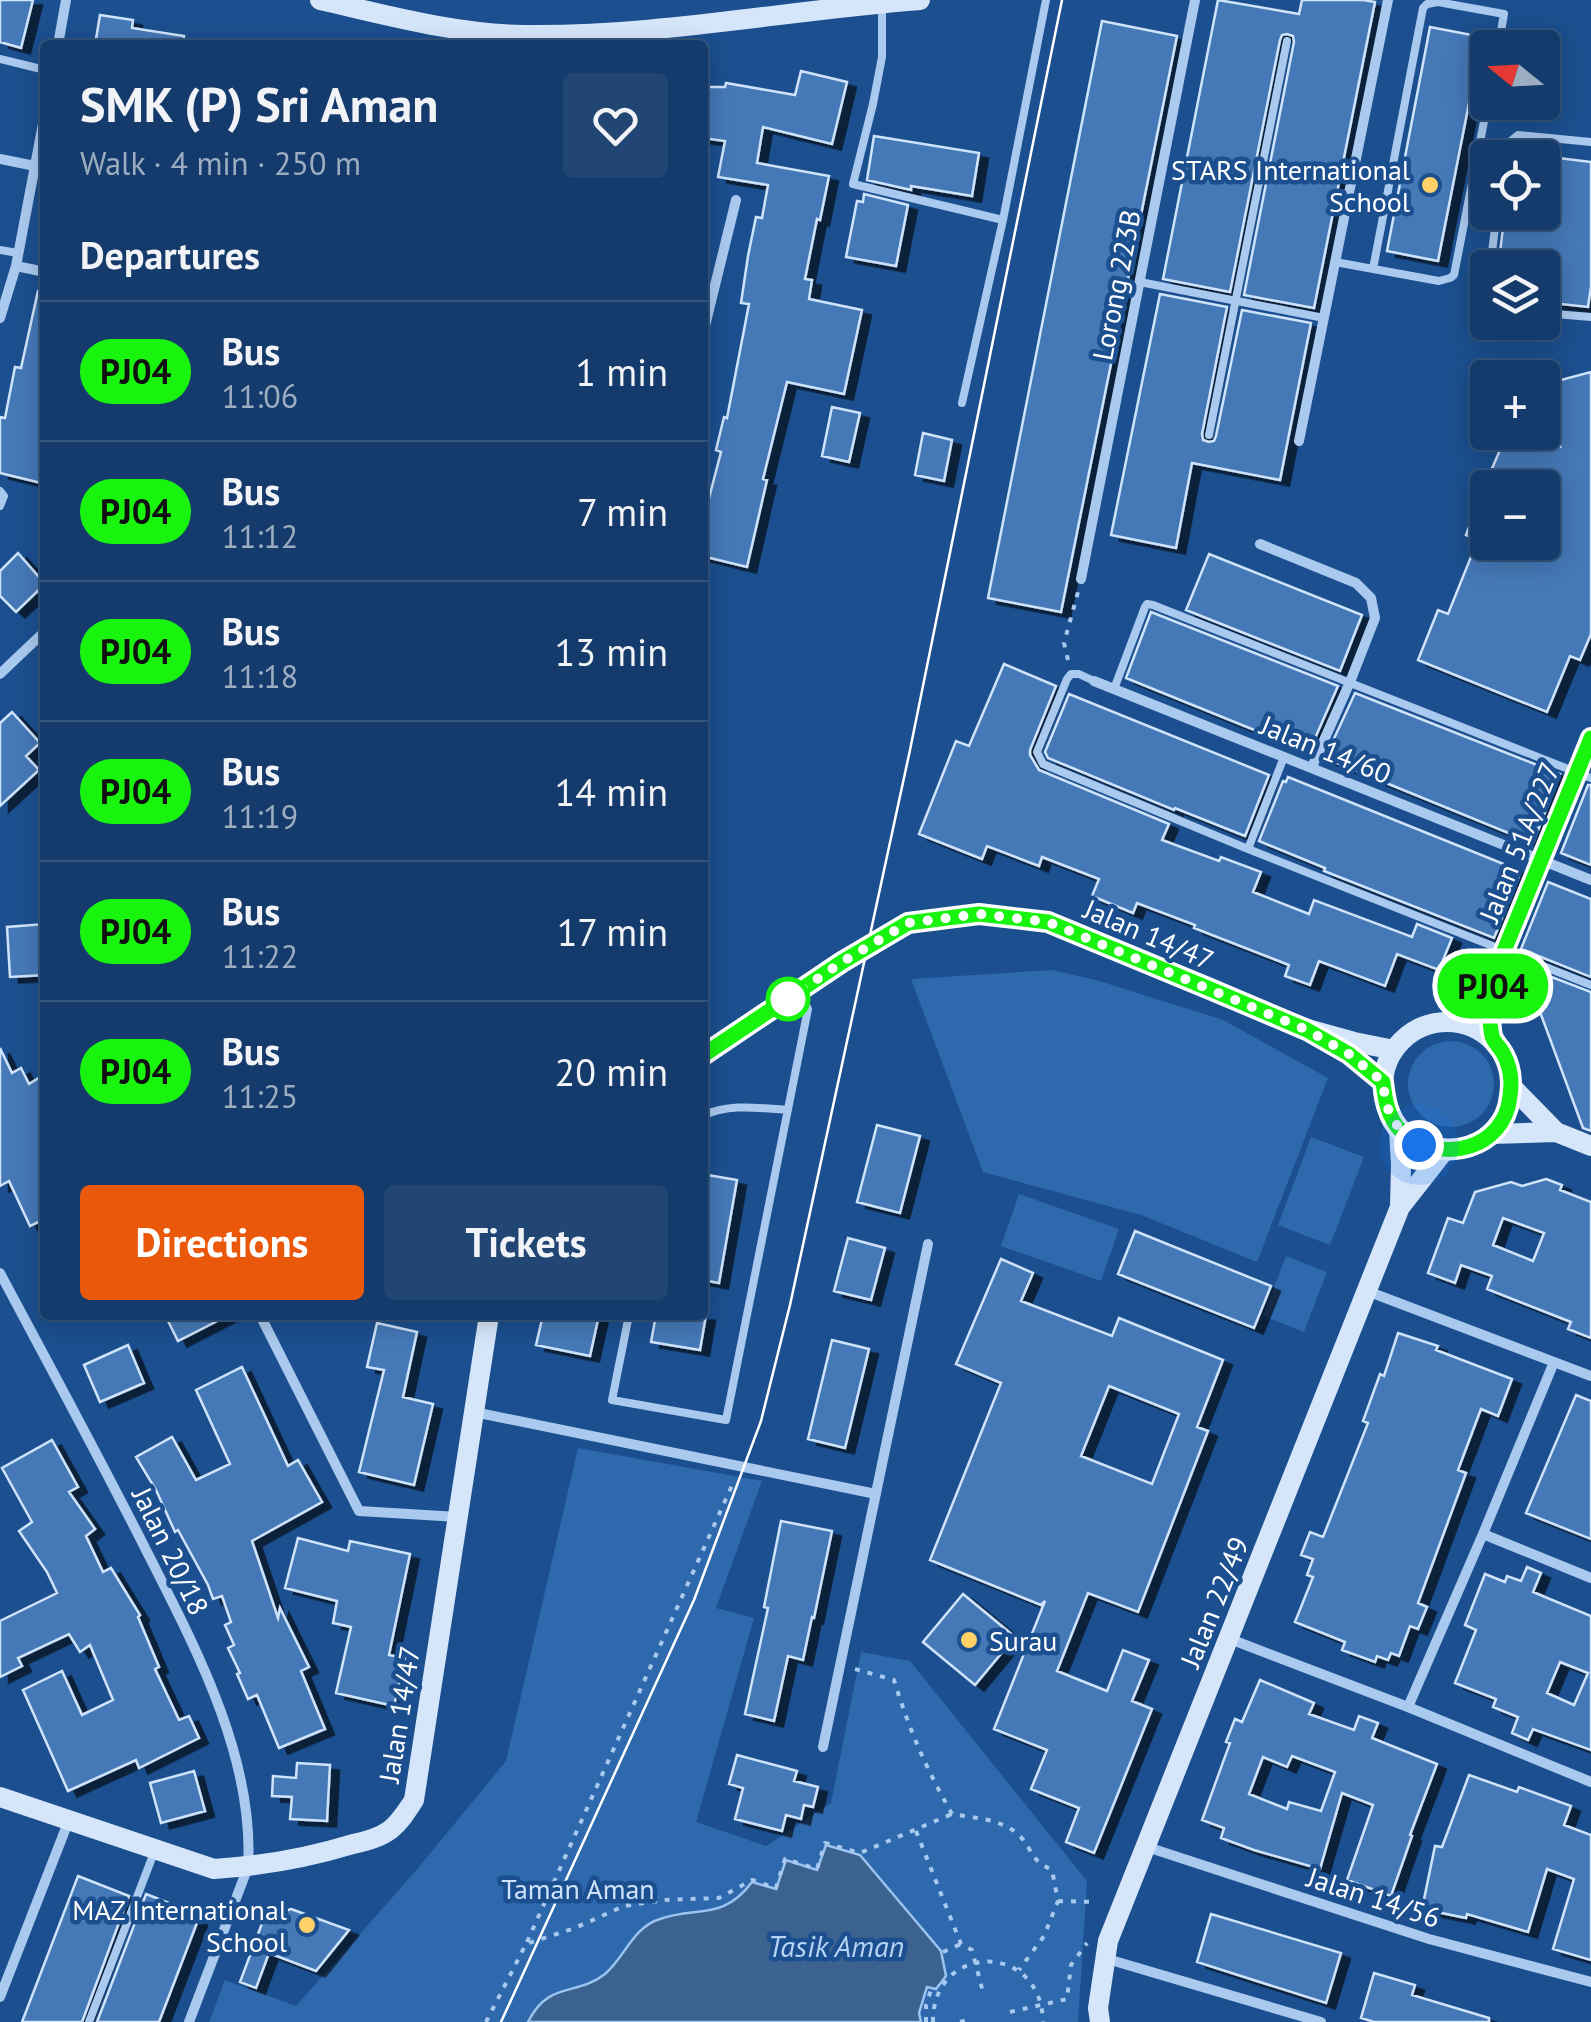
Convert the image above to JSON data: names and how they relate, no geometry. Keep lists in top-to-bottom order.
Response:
{
  "streets": {
    "street": [
      "Lorong 223B",
      "Jalan 14/60",
      "Jalan 51A/227",
      "Jalan 14/47",
      "Jalan 20/18",
      "Jalan 22/49",
      "Jalan 14/56"
    ]
  },
  "crossings": [
    ["Jalan 14/60", "Jalan 51A/227"],
    ["Jalan 51A/227", "Jalan 14/47"],
    ["Jalan 51A/227", "Jalan 22/49"],
    ["Jalan 14/47", "Jalan 20/18"],
    ["Jalan 14/47", "Jalan 22/49"],
    ["Jalan 22/49", "Jalan 14/56"]
  ],
  "water": ["Tasik Aman"],
  "parks": ["Taman Aman"],
  "places": ["STARS International School", "Surau", "MAZ International School"],
  "lines": ["bus line PJ04"],
  "north": "left",
  "page": {
    "on_map": "PJ04",
    "map_buttons": ["+", "−"],
    "heading": [
      ["SMK (P) Sri Aman", "Walk · 4 min · 250 m"],
      "Departures"
    ],
    "list": [
      {
        "mark": "PJ04",
        "name": "Bus",
        "note": "11:06",
        "value": "1 min"
      },
      {
        "mark": "PJ04",
        "name": "Bus",
        "note": "11:12",
        "value": "7 min"
      },
      {
        "mark": "PJ04",
        "name": "Bus",
        "note": "11:18",
        "value": "13 min"
      },
      {
        "mark": "PJ04",
        "name": "Bus",
        "note": "11:19",
        "value": "14 min"
      },
      {
        "mark": "PJ04",
        "name": "Bus",
        "note": "11:22",
        "value": "17 min"
      },
      {
        "mark": "PJ04",
        "name": "Bus",
        "note": "11:25",
        "value": "20 min"
      }
    ],
    "buttons": ["Directions", "Tickets"]
  }
}
